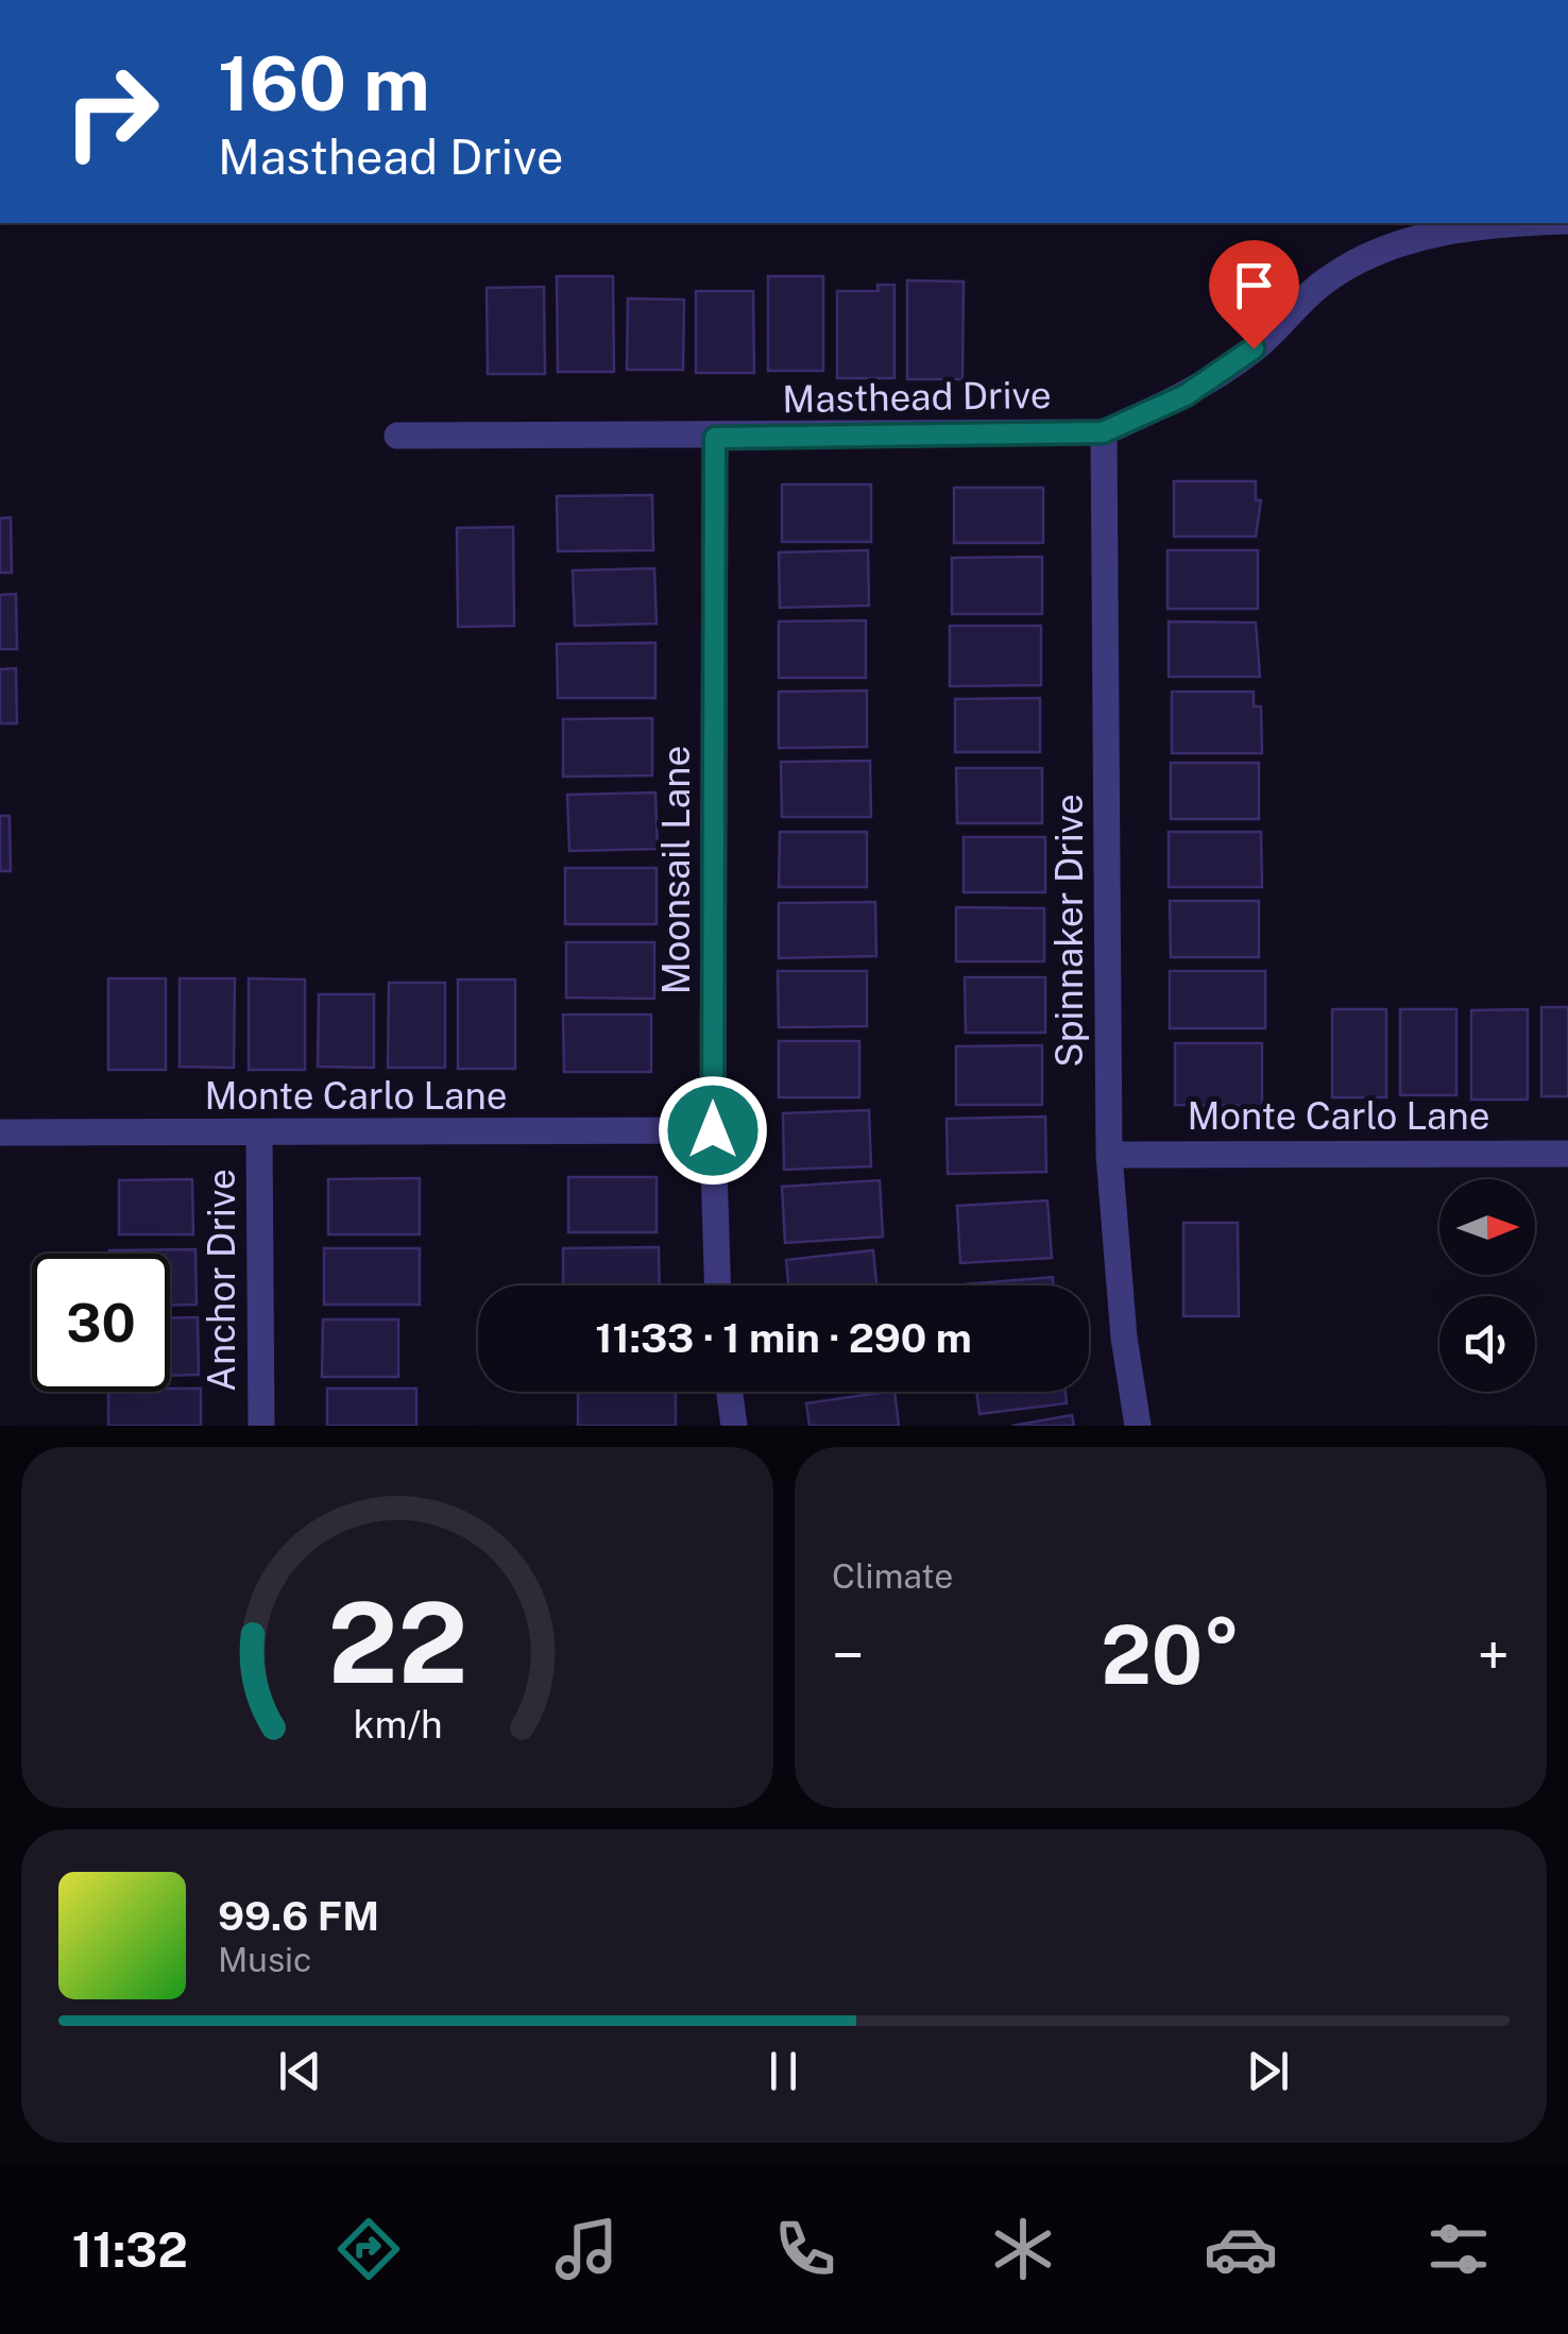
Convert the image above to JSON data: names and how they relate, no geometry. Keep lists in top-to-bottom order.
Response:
{
  "streets": {
    "street": [
      "Masthead Drive",
      "Moonsail Lane",
      "Spinnaker Drive",
      "Monte Carlo Lane",
      "Anchor Drive"
    ]
  },
  "crossings": [
    ["Masthead Drive", "Moonsail Lane"],
    ["Masthead Drive", "Spinnaker Drive"],
    ["Moonsail Lane", "Monte Carlo Lane"],
    ["Spinnaker Drive", "Monte Carlo Lane"],
    ["Monte Carlo Lane", "Anchor Drive"]
  ],
  "north": "right",
  "page": {
    "turn": ["160 m", "Masthead Drive"],
    "limit": "30",
    "trip": "11:33 · 1 min · 290 m",
    "tile": "Climate",
    "heat": ["−", "20°", "+"],
    "song": ["99.6 FM", "Music"],
    "tabs": "11:32",
    "gauge": ["22", "km/h"]
  }
}
